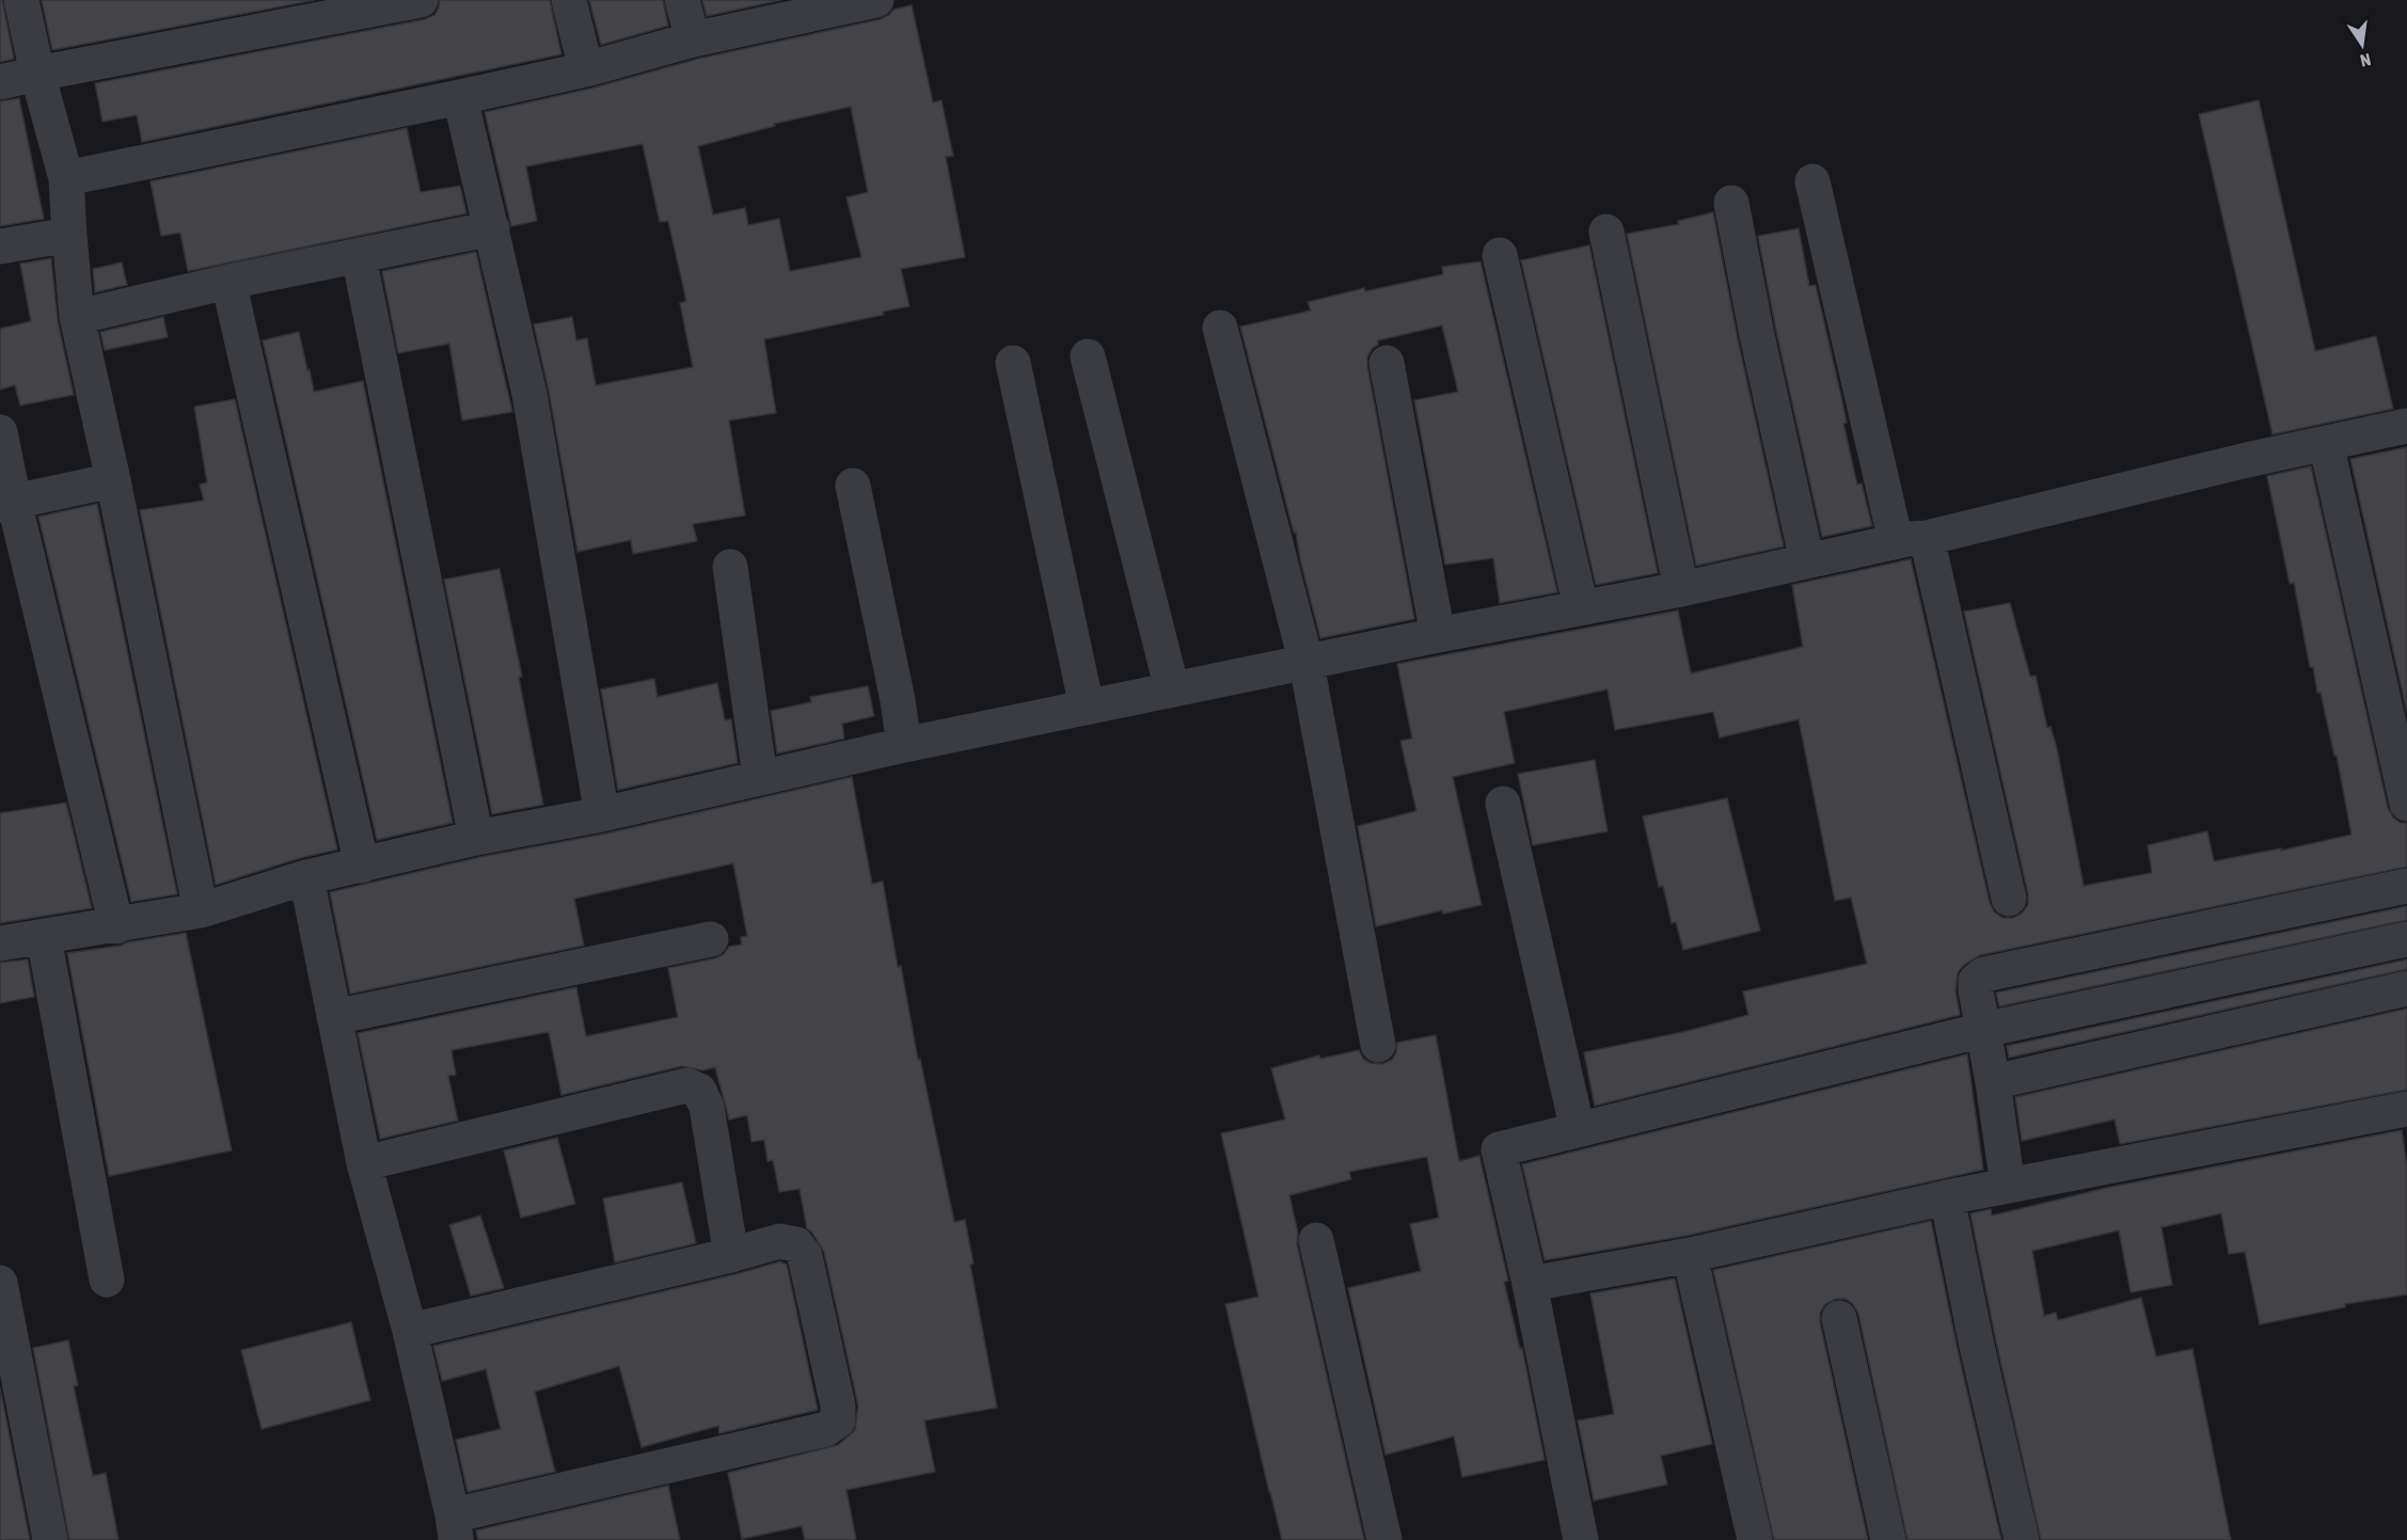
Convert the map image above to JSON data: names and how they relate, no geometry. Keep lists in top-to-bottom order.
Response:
{
  "north": "bottom"
}
